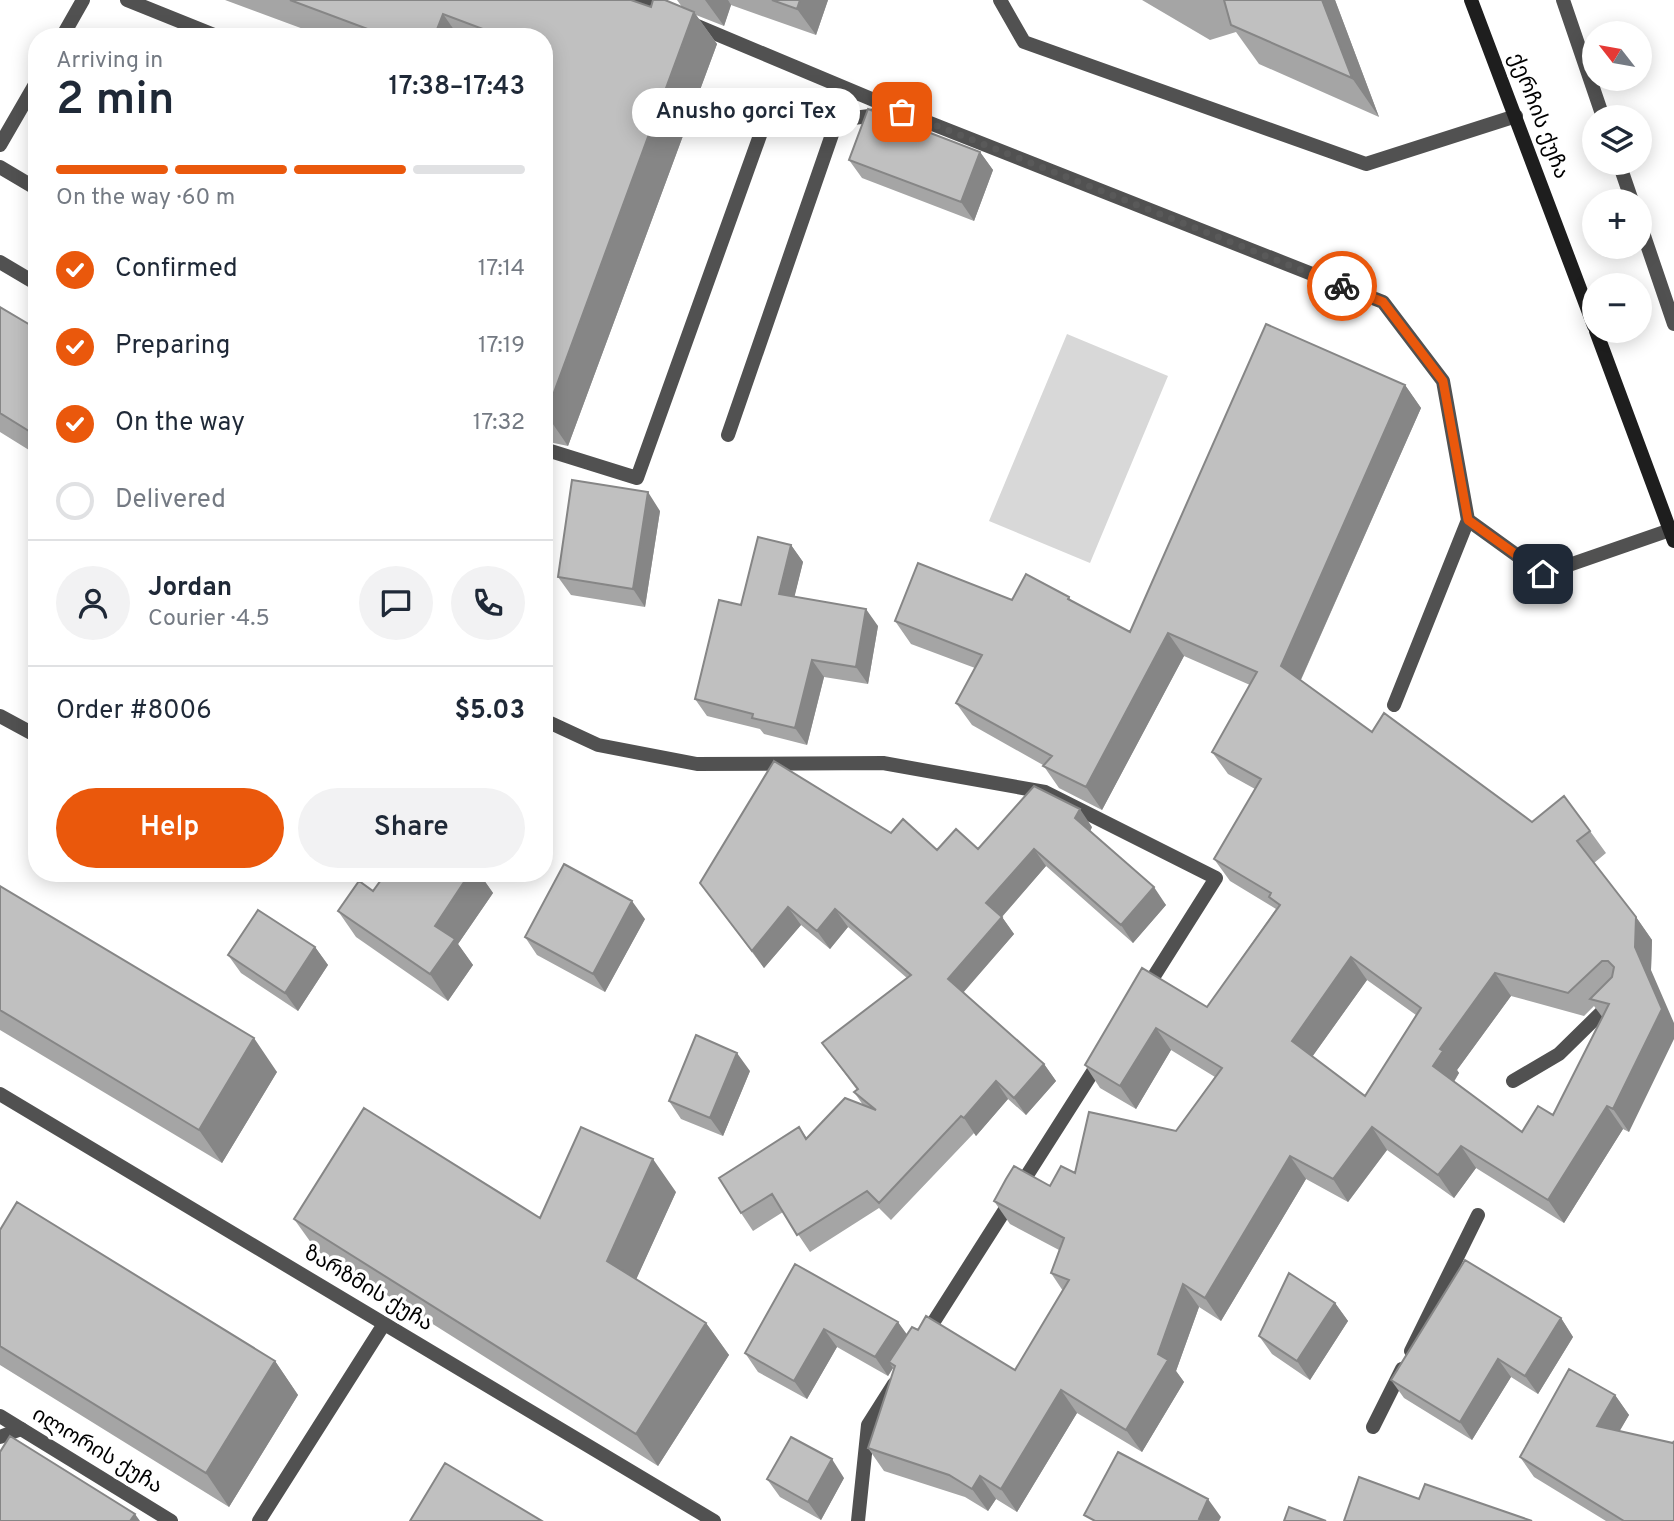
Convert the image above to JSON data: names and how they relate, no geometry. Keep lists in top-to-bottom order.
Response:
{
  "streets": {
    "main road": ["ქერჩის ქუჩა"],
    "street": ["ზარზმის ქუჩა", "ილორის ქუჩა"]
  },
  "places": ["Anusho gorci Tex"],
  "north": "top left",
  "page": {
    "map_buttons": ["+", "−"],
    "heading": ["2 min", "Arriving in", "17:38–17:43"],
    "panel": [
      "Jordan",
      "Courier · 4.5",
      "Order #8006",
      "$5.03"
    ],
    "bubble": "Anusho gorci Tex",
    "bar": "On the way · 60 m",
    "list": [
      ["Confirmed", "17:14"],
      ["Preparing", "17:19"],
      ["On the way", "17:32"],
      "Delivered"
    ],
    "buttons": ["Help", "Share"]
  }
}
